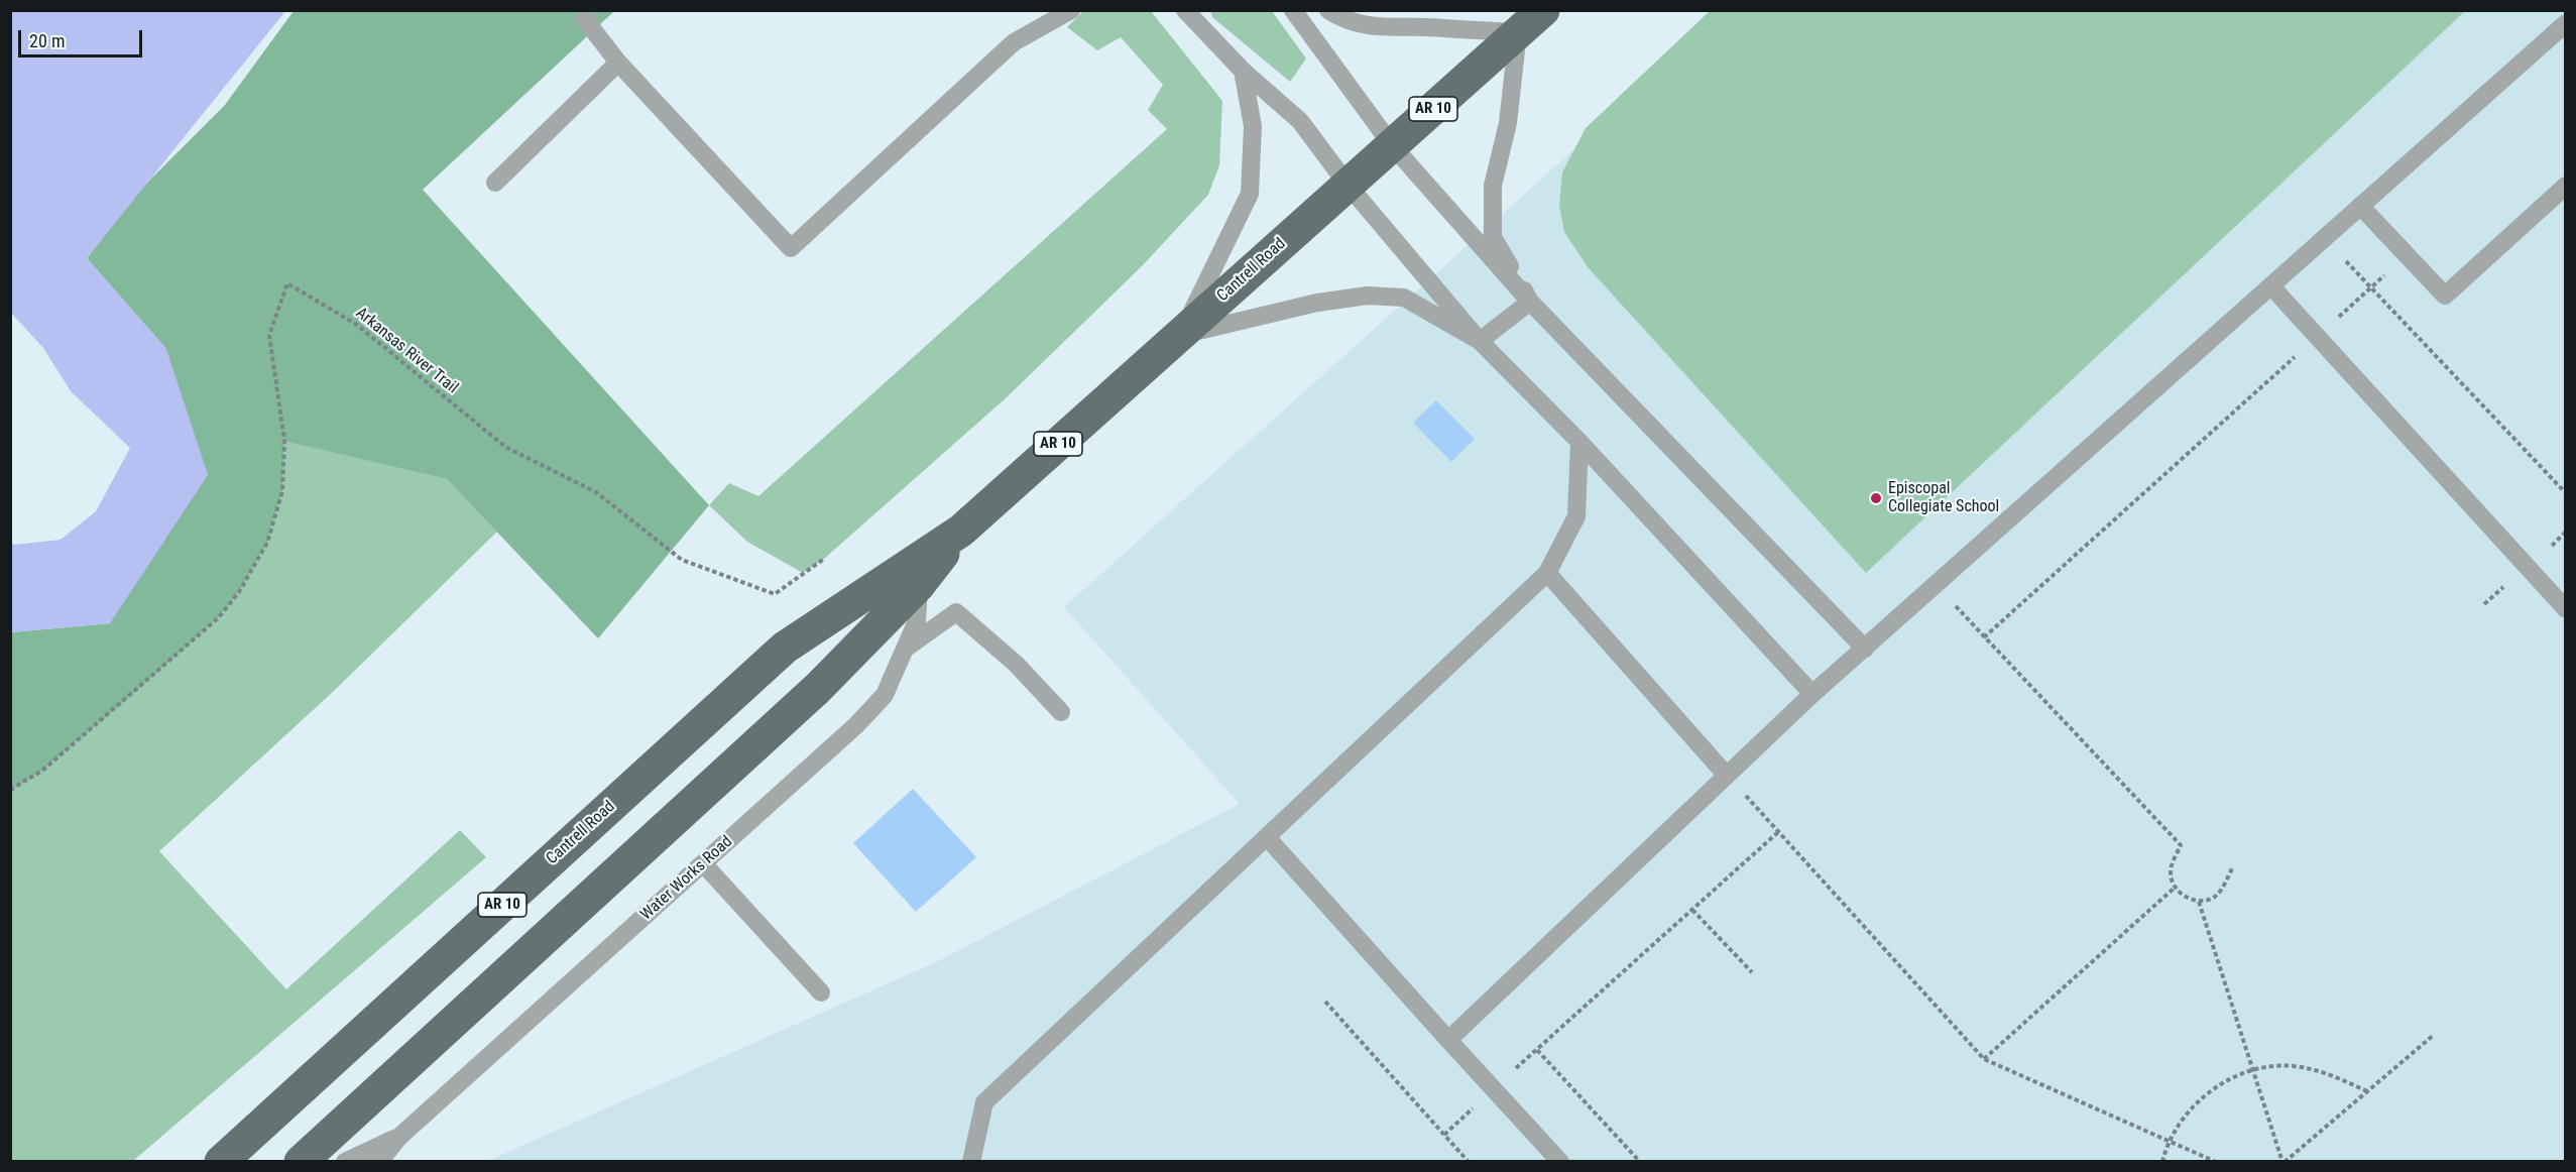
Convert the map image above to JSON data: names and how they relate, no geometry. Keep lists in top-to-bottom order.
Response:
{
  "streets": {
    "main road": ["AR 10", "Cantrell Road"],
    "lane": ["Water Works Road"],
    "path": ["Arkansas River Trail"]
  },
  "crossings": [
    ["Cantrell Road", "Water Works Road"]
  ],
  "places": ["Episcopal Collegiate School"],
  "scale_bar": "20 m"
}
